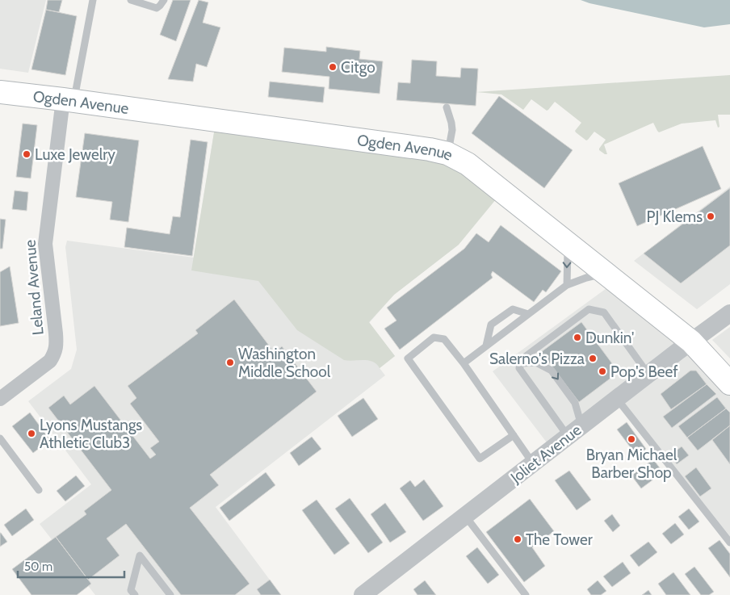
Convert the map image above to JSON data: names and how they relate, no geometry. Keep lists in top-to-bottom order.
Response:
{
  "streets": {
    "main road": ["Ogden Avenue"],
    "street": ["Leland Avenue", "Joliet Avenue"]
  },
  "crossings": [
    ["Ogden Avenue", "Leland Avenue"],
    ["Ogden Avenue", "Joliet Avenue"]
  ],
  "places": [
    "Citgo",
    "Luxe Jewelry",
    "PJ Klems",
    "Dunkin'",
    "Salerno's Pizza",
    "Washington Middle School",
    "Pop's Beef",
    "Lyons Mustangs Athletic Club3",
    "Bryan Michael Barber Shop",
    "The Tower"
  ],
  "scale_bar": "50 m"
}
